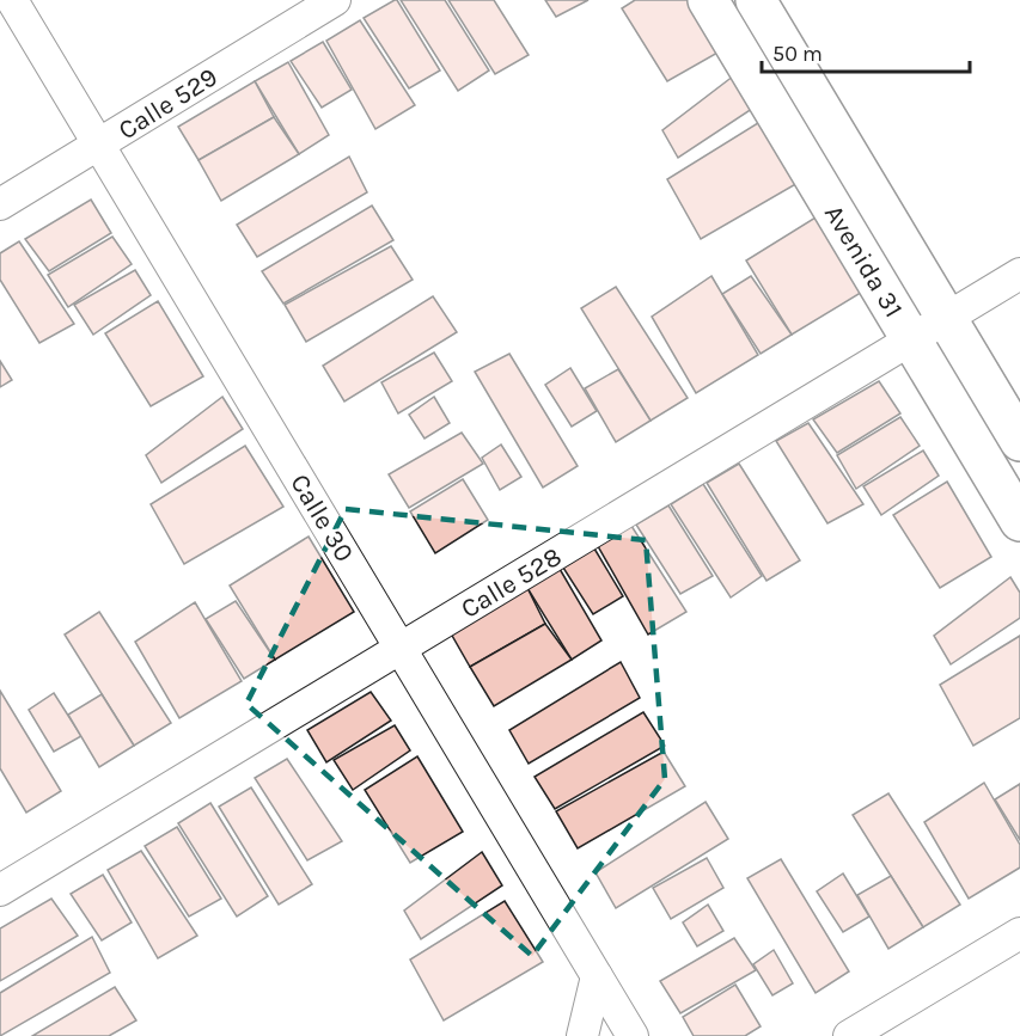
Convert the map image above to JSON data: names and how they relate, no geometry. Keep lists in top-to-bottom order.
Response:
{
  "streets": {
    "main road": ["Avenida 31"],
    "street": ["Calle 529", "Calle 30", "Calle 528"]
  },
  "crossings": [
    ["Calle 529", "Calle 30"],
    ["Avenida 31", "Calle 528"],
    ["Calle 30", "Calle 528"]
  ],
  "scale_bar": "50 m"
}
